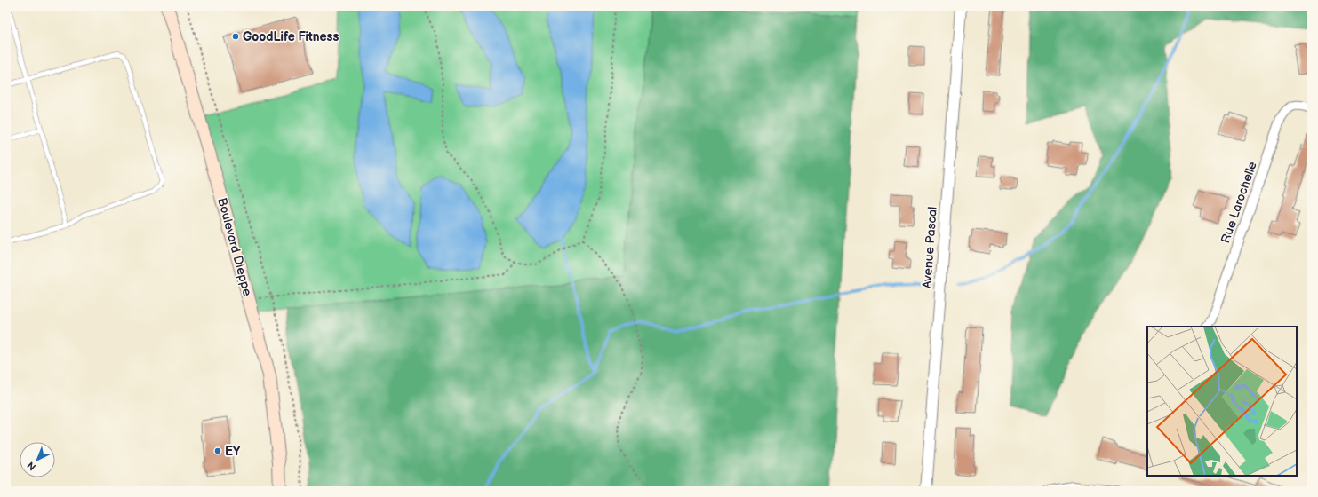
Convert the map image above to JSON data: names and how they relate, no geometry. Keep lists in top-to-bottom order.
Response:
{
  "streets": {
    "main road": ["Boulevard Dieppe"],
    "street": ["Rue Larochelle", "Avenue Pascal"]
  },
  "places": ["GoodLife Fitness", "EY"],
  "north": "bottom left"
}
